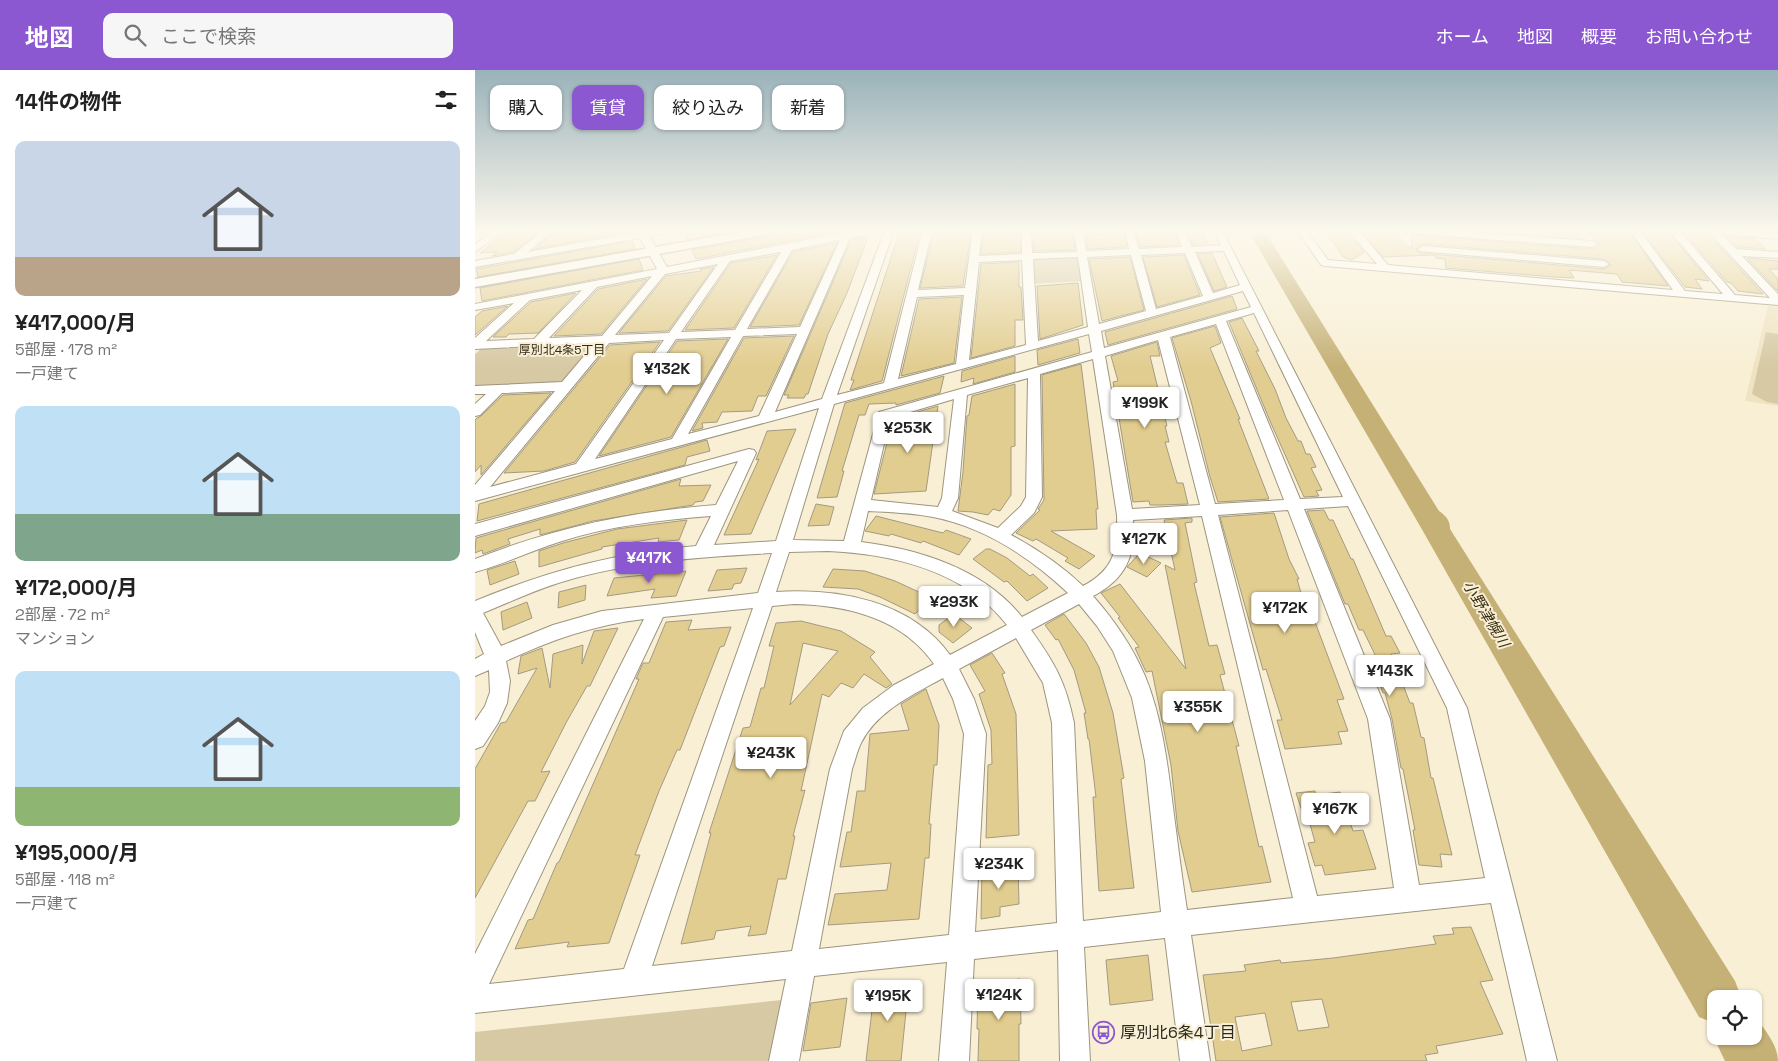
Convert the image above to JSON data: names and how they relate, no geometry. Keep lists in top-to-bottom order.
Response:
{
  "districts": ["厚別北4条5丁目"],
  "water": ["小野津幌川"],
  "places": {
    "bus stop": ["厚別北6条4丁目"]
  },
  "page": {
    "header": "地図",
    "search": "ここで検索",
    "nav": [
      "ホーム",
      "地図",
      "概要",
      "お問い合わせ"
    ],
    "heading": "14件の物件",
    "chip": [
      "購入",
      "賃貸",
      "絞り込み",
      "新着"
    ],
    "list": [
      {
        "name": "¥417,000/月",
        "note": "5部屋 · 178 m² · 一戸建て"
      },
      {
        "name": "¥172,000/月",
        "note": "2部屋 · 72 m² · マンション"
      },
      {
        "name": "¥195,000/月",
        "note": "5部屋 · 118 m² · 一戸建て"
      }
    ],
    "price": [
      "¥132K",
      "¥199K",
      "¥253K",
      "¥127K",
      "¥417K",
      "¥293K",
      "¥172K",
      "¥143K",
      "¥355K",
      "¥243K",
      "¥167K",
      "¥234K",
      "¥124K",
      "¥195K"
    ]
  }
}
